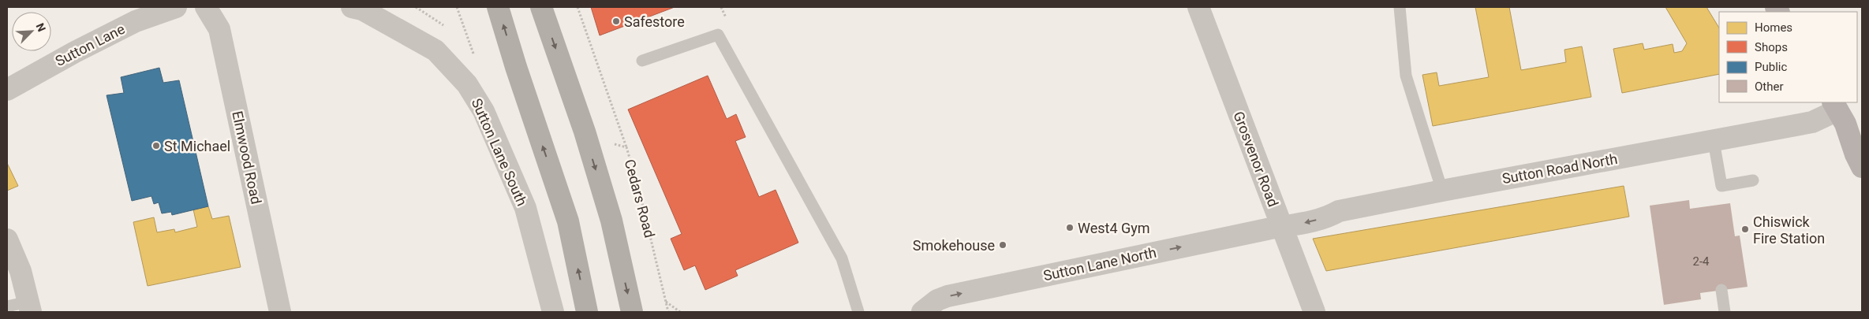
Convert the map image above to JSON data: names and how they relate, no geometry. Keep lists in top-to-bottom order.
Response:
{
  "streets": {
    "street": [
      "Sutton Lane",
      "Sutton Lane South",
      "Elmwood Road",
      "Grosvenor Road",
      "Sutton Road North",
      "Sutton Lane North"
    ],
    "path": ["Cedars Road"]
  },
  "crossings": [
    ["Grosvenor Road", "Sutton Road North"],
    ["Grosvenor Road", "Sutton Lane North"],
    ["Sutton Road North", "Sutton Lane North"]
  ],
  "one_way": ["Sutton Lane North"],
  "places": [
    "Safestore",
    "St Michael",
    "West4 Gym",
    "Chiswick Fire Station",
    "Smokehouse"
  ],
  "house_numbers": ["2-4"],
  "legend": [
    "Homes",
    "Shops",
    "Public",
    "Other"
  ],
  "north": "top right"
}
